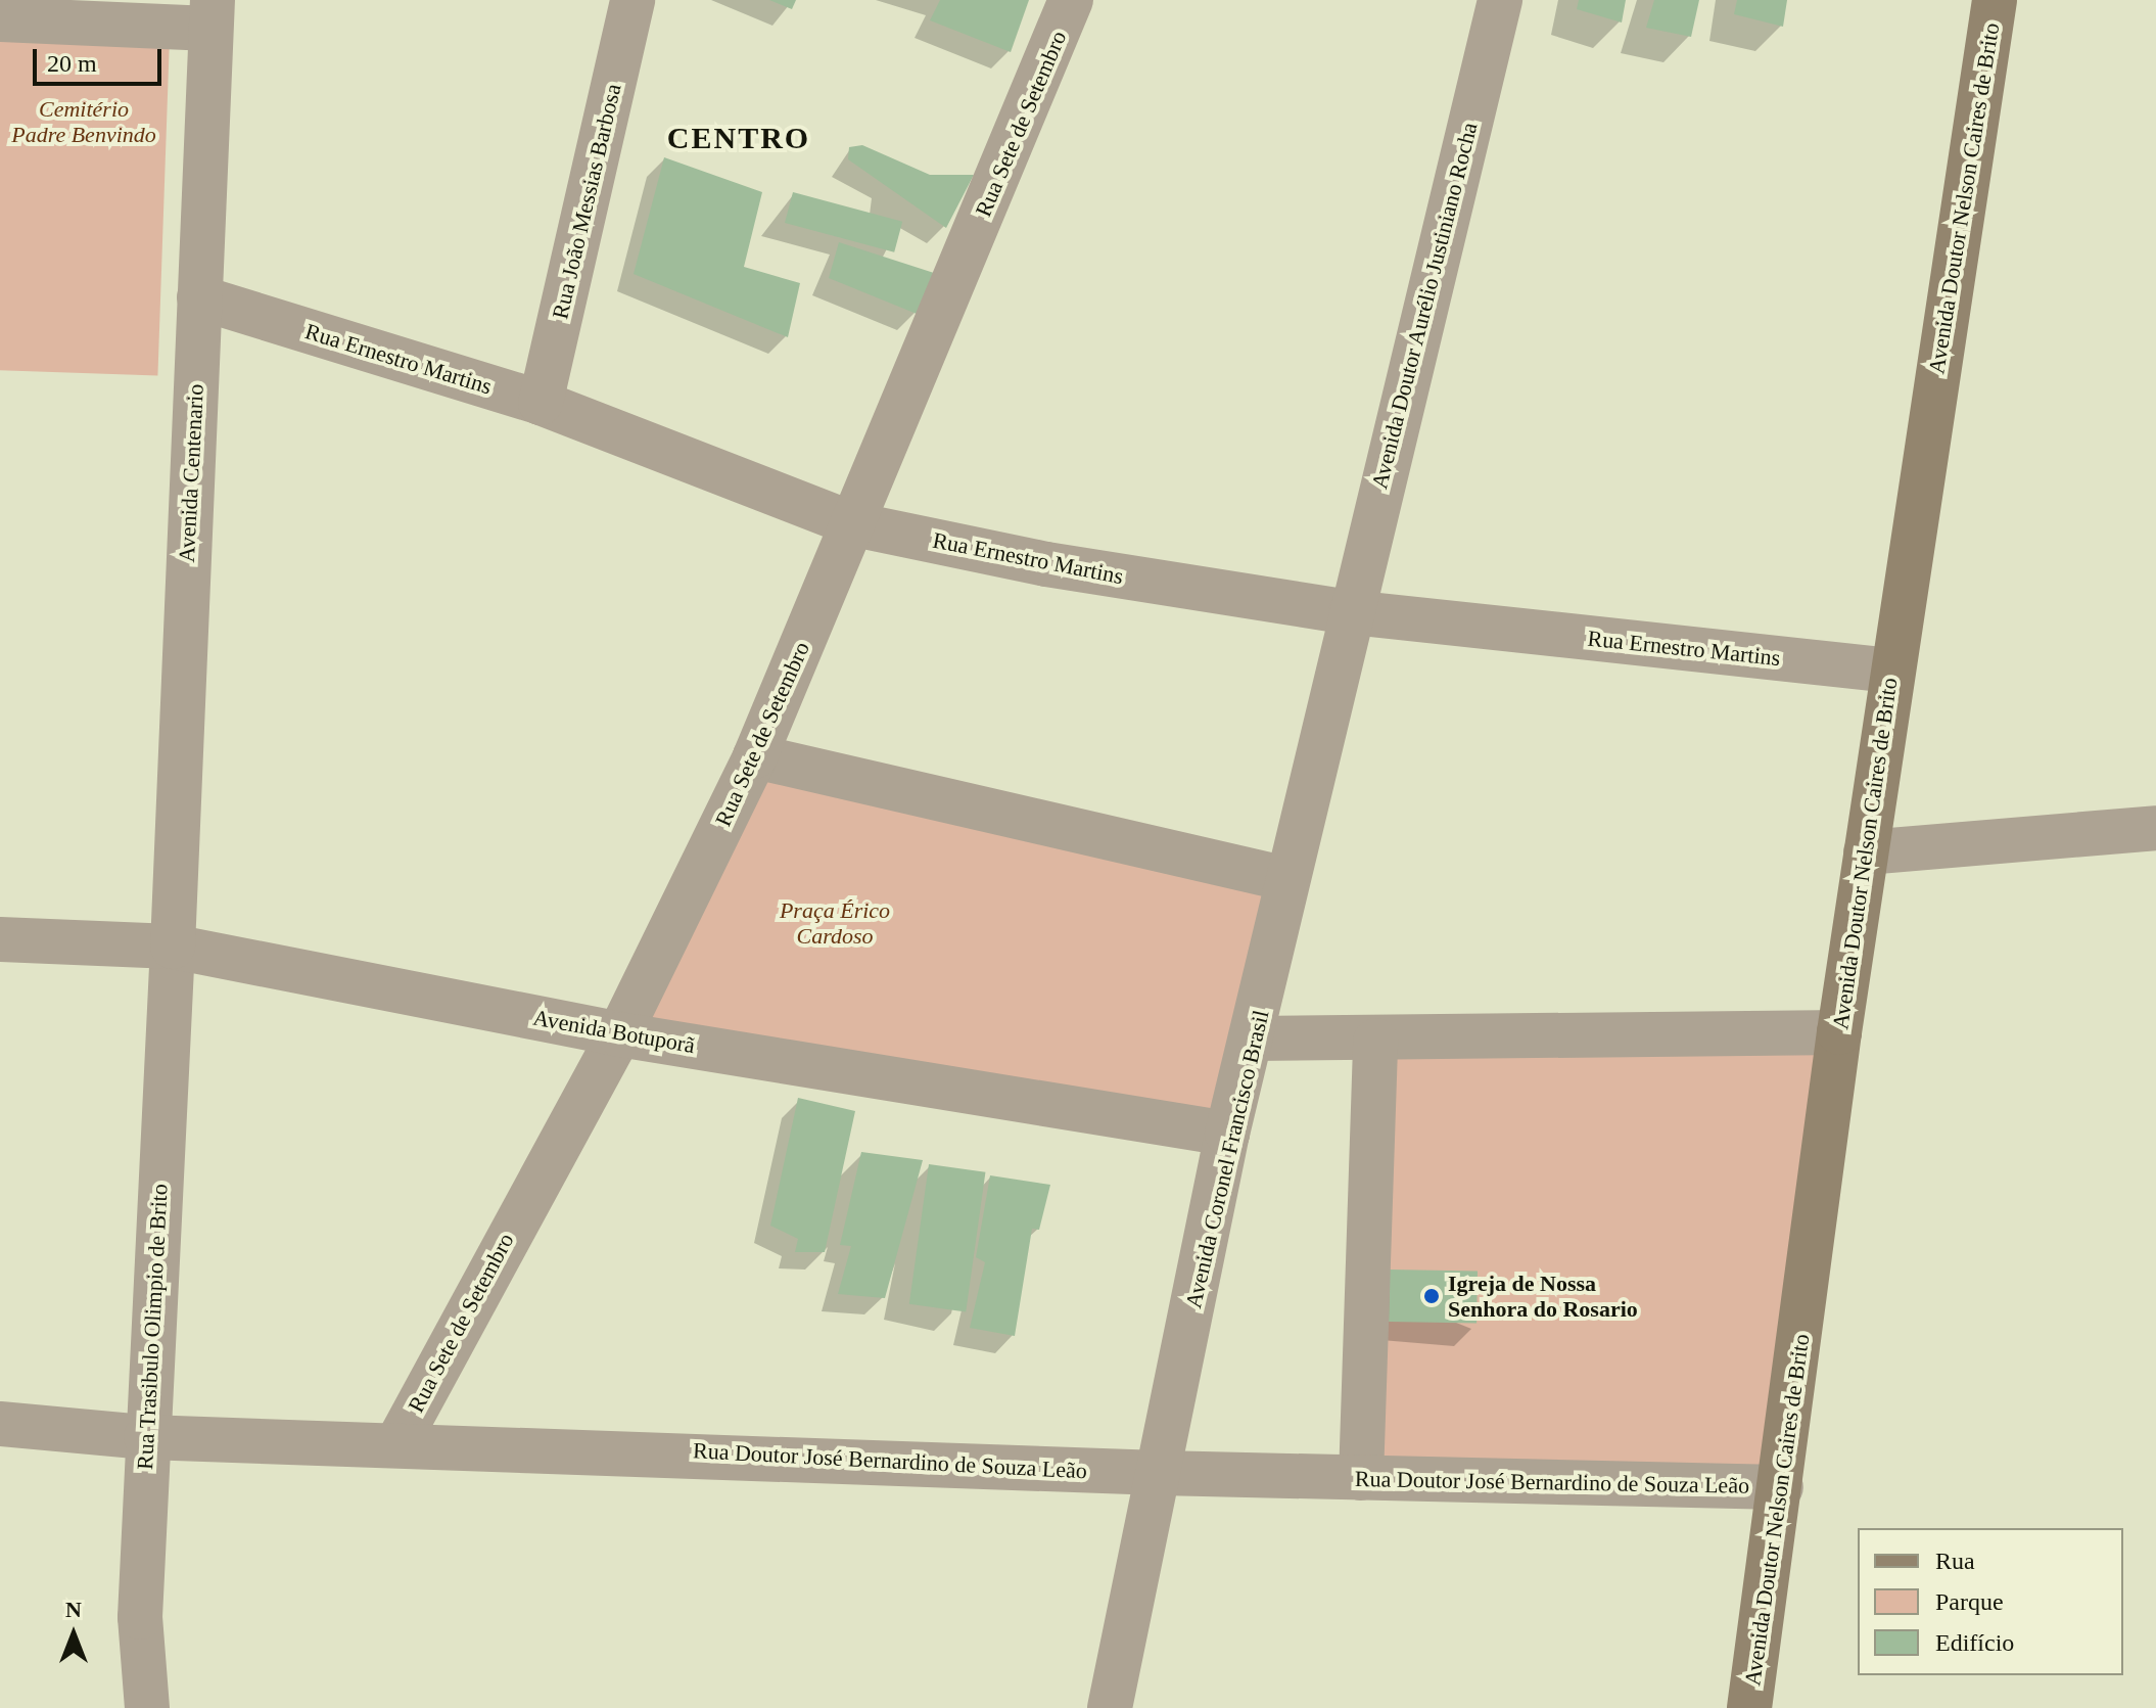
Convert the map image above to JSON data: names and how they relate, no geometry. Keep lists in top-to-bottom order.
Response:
{
  "streets": {
    "main road": ["Avenida Doutor Nelson Caires de Brito"],
    "street": [
      "Rua Sete de Setembro",
      "Rua João Messias Barbosa",
      "Avenida Doutor Aurélio Justiniano Rocha",
      "Rua Ernestro Martins",
      "Avenida Centenario",
      "Avenida Botuporã",
      "Avenida Coronel Francisco Brasil",
      "Rua Trasibulo Olimpio de Brito",
      "Rua Doutor José Bernardino de Souza Leão"
    ]
  },
  "crossings": [
    ["Rua Sete de Setembro", "Rua Ernestro Martins"],
    ["Rua Sete de Setembro", "Avenida Botuporã"],
    ["Rua Sete de Setembro", "Rua Doutor José Bernardino de Souza Leão"],
    ["Avenida Doutor Nelson Caires de Brito", "Rua Ernestro Martins"],
    ["Avenida Doutor Nelson Caires de Brito", "Rua Doutor José Bernardino de Souza Leão"],
    ["Rua João Messias Barbosa", "Rua Ernestro Martins"],
    ["Avenida Doutor Aurélio Justiniano Rocha", "Rua Ernestro Martins"],
    ["Avenida Doutor Aurélio Justiniano Rocha", "Avenida Coronel Francisco Brasil"],
    ["Rua Ernestro Martins", "Avenida Centenario"],
    ["Rua Ernestro Martins", "Avenida Coronel Francisco Brasil"],
    ["Avenida Centenario", "Avenida Botuporã"],
    ["Avenida Centenario", "Rua Trasibulo Olimpio de Brito"],
    ["Avenida Botuporã", "Avenida Coronel Francisco Brasil"],
    ["Avenida Botuporã", "Rua Trasibulo Olimpio de Brito"],
    ["Avenida Coronel Francisco Brasil", "Rua Doutor José Bernardino de Souza Leão"],
    ["Rua Trasibulo Olimpio de Brito", "Rua Doutor José Bernardino de Souza Leão"]
  ],
  "districts": ["CENTRO"],
  "parks": ["Cemitério Padre Benvindo", "Praça Érico Cardoso"],
  "places": ["Igreja de Nossa Senhora do Rosario"],
  "legend": ["Rua", "Parque", "Edifício"],
  "scale_bar": "20 m",
  "north": "top"
}
